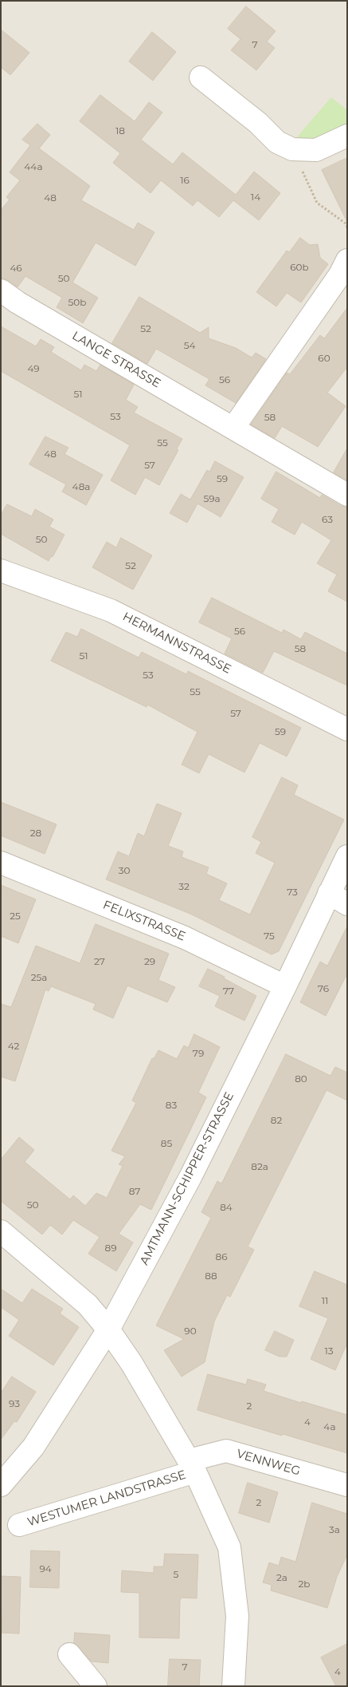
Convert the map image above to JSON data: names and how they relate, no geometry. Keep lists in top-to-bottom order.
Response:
{
  "streets": {
    "street": [
      "LANGE STRASSE",
      "HERMANNSTRASSE",
      "FELIXSTRASSE",
      "AMTMANN-SCHIPPER-STRASSE",
      "VENNWEG",
      "WESTUMER LANDSTRASSE"
    ]
  },
  "crossings": [
    ["FELIXSTRASSE", "AMTMANN-SCHIPPER-STRASSE"],
    ["AMTMANN-SCHIPPER-STRASSE", "WESTUMER LANDSTRASSE"],
    ["VENNWEG", "WESTUMER LANDSTRASSE"]
  ],
  "house_numbers": [
    "7",
    "18",
    "44a",
    "16",
    "14",
    "48",
    "60b",
    "46",
    "50",
    "50b",
    "52",
    "54",
    "60",
    "49",
    "56",
    "51",
    "53",
    "58",
    "55",
    "48",
    "57",
    "59",
    "48a",
    "59a",
    "63",
    "50",
    "52",
    "56",
    "58",
    "51",
    "53",
    "55",
    "57",
    "59",
    "28",
    "30",
    "32",
    "73",
    "25",
    "75",
    "27",
    "29",
    "25a",
    "76",
    "77",
    "42",
    "79",
    "80",
    "83",
    "82",
    "85",
    "82a",
    "87",
    "50",
    "84",
    "89",
    "86",
    "88",
    "11",
    "90",
    "13",
    "93",
    "2",
    "4",
    "4a",
    "2",
    "3a",
    "94",
    "5",
    "2a",
    "2b",
    "7",
    "4"
  ]
}
